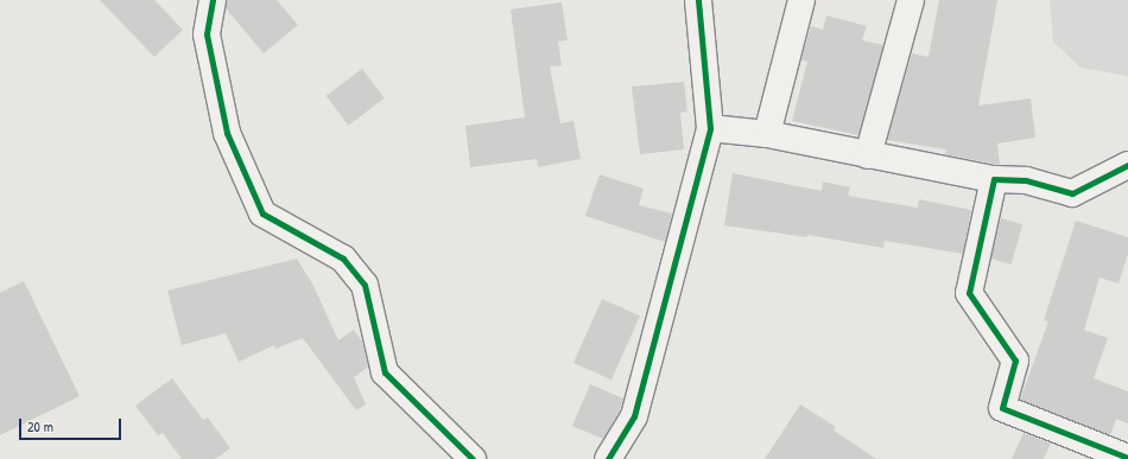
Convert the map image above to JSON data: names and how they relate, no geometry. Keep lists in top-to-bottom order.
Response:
{
  "scale_bar": "20 m"
}
